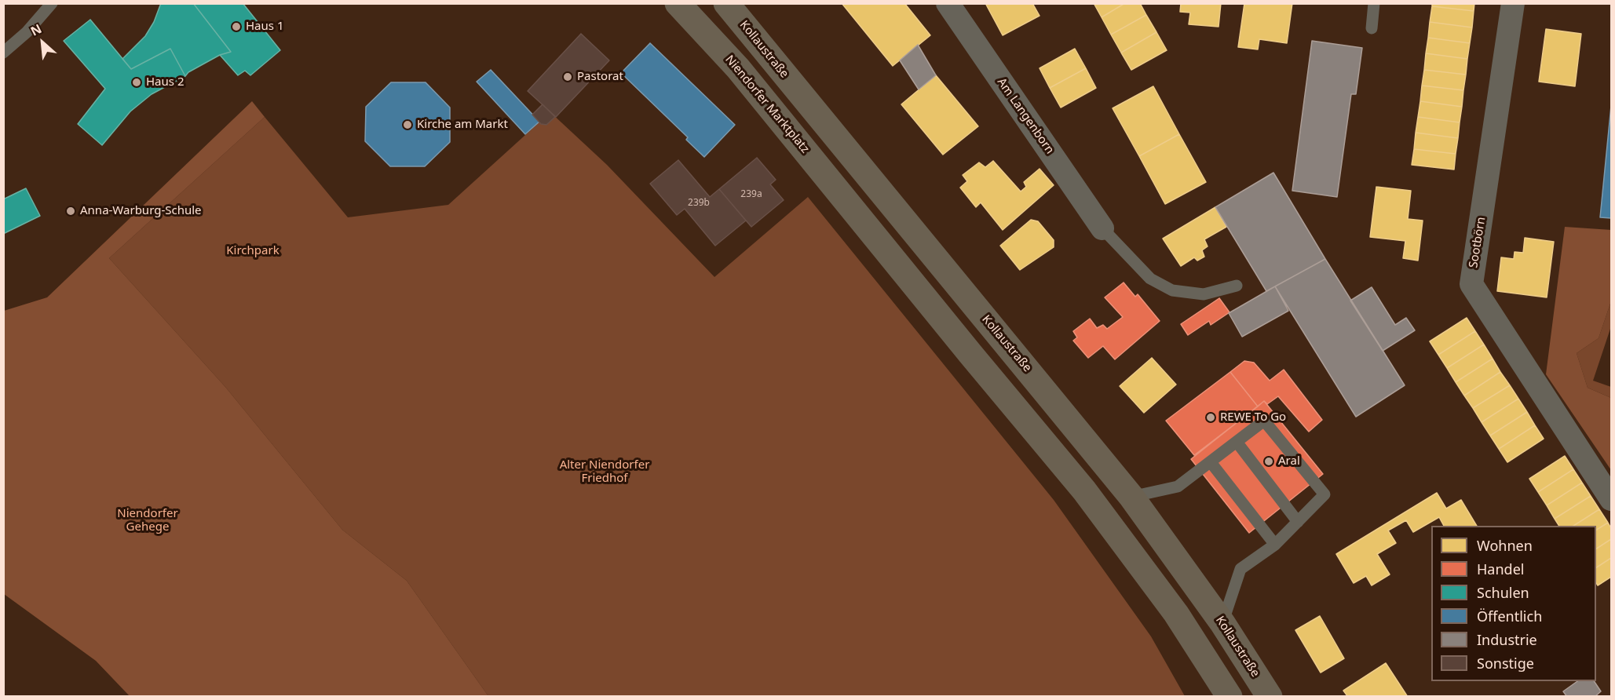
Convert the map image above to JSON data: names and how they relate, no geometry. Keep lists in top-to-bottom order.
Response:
{
  "streets": {
    "main road": ["Kollaustraße", "Niendorfer Marktplatz"],
    "street": ["Am Langenborn", "Sootbörn"]
  },
  "parks": ["Kirchpark", "Alter Niendorfer Friedhof", "Niendorfer Gehege"],
  "places": [
    "Haus 1",
    "Pastorat",
    "Haus 2",
    "Kirche am Markt",
    "Anna-Warburg-Schule",
    "REWE To Go",
    "Aral"
  ],
  "house_numbers": ["239a", "239b"],
  "legend": [
    "Wohnen",
    "Handel",
    "Schulen",
    "Öffentlich",
    "Industrie",
    "Sonstige"
  ],
  "north": "top left"
}
